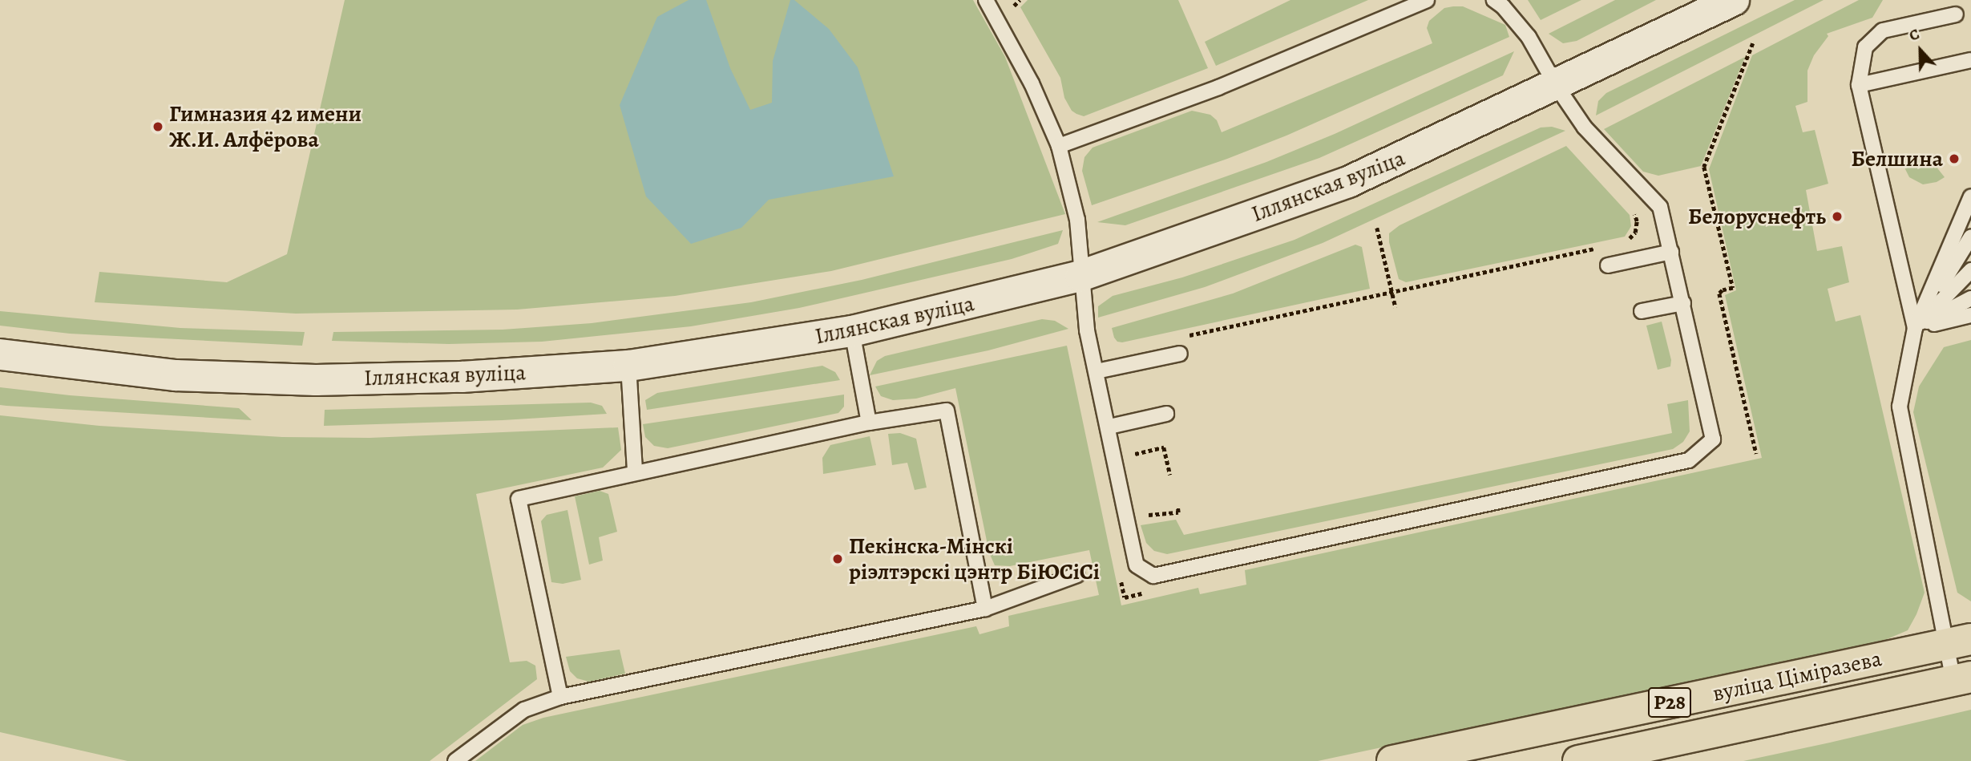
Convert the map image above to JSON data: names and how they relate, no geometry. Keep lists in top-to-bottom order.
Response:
{
  "streets": {
    "main road": ["вуліца Ціміразева", "Р28"],
    "street": ["Іллянская вуліца"]
  },
  "places": [
    "Гимназия 42 имени Ж.И. Алфёрова",
    "Белшина",
    "Белоруснефть",
    "Пекінска-Мінскі ріэлтэрскі цэнтр БіЮСіСі"
  ],
  "north": "top"
}
